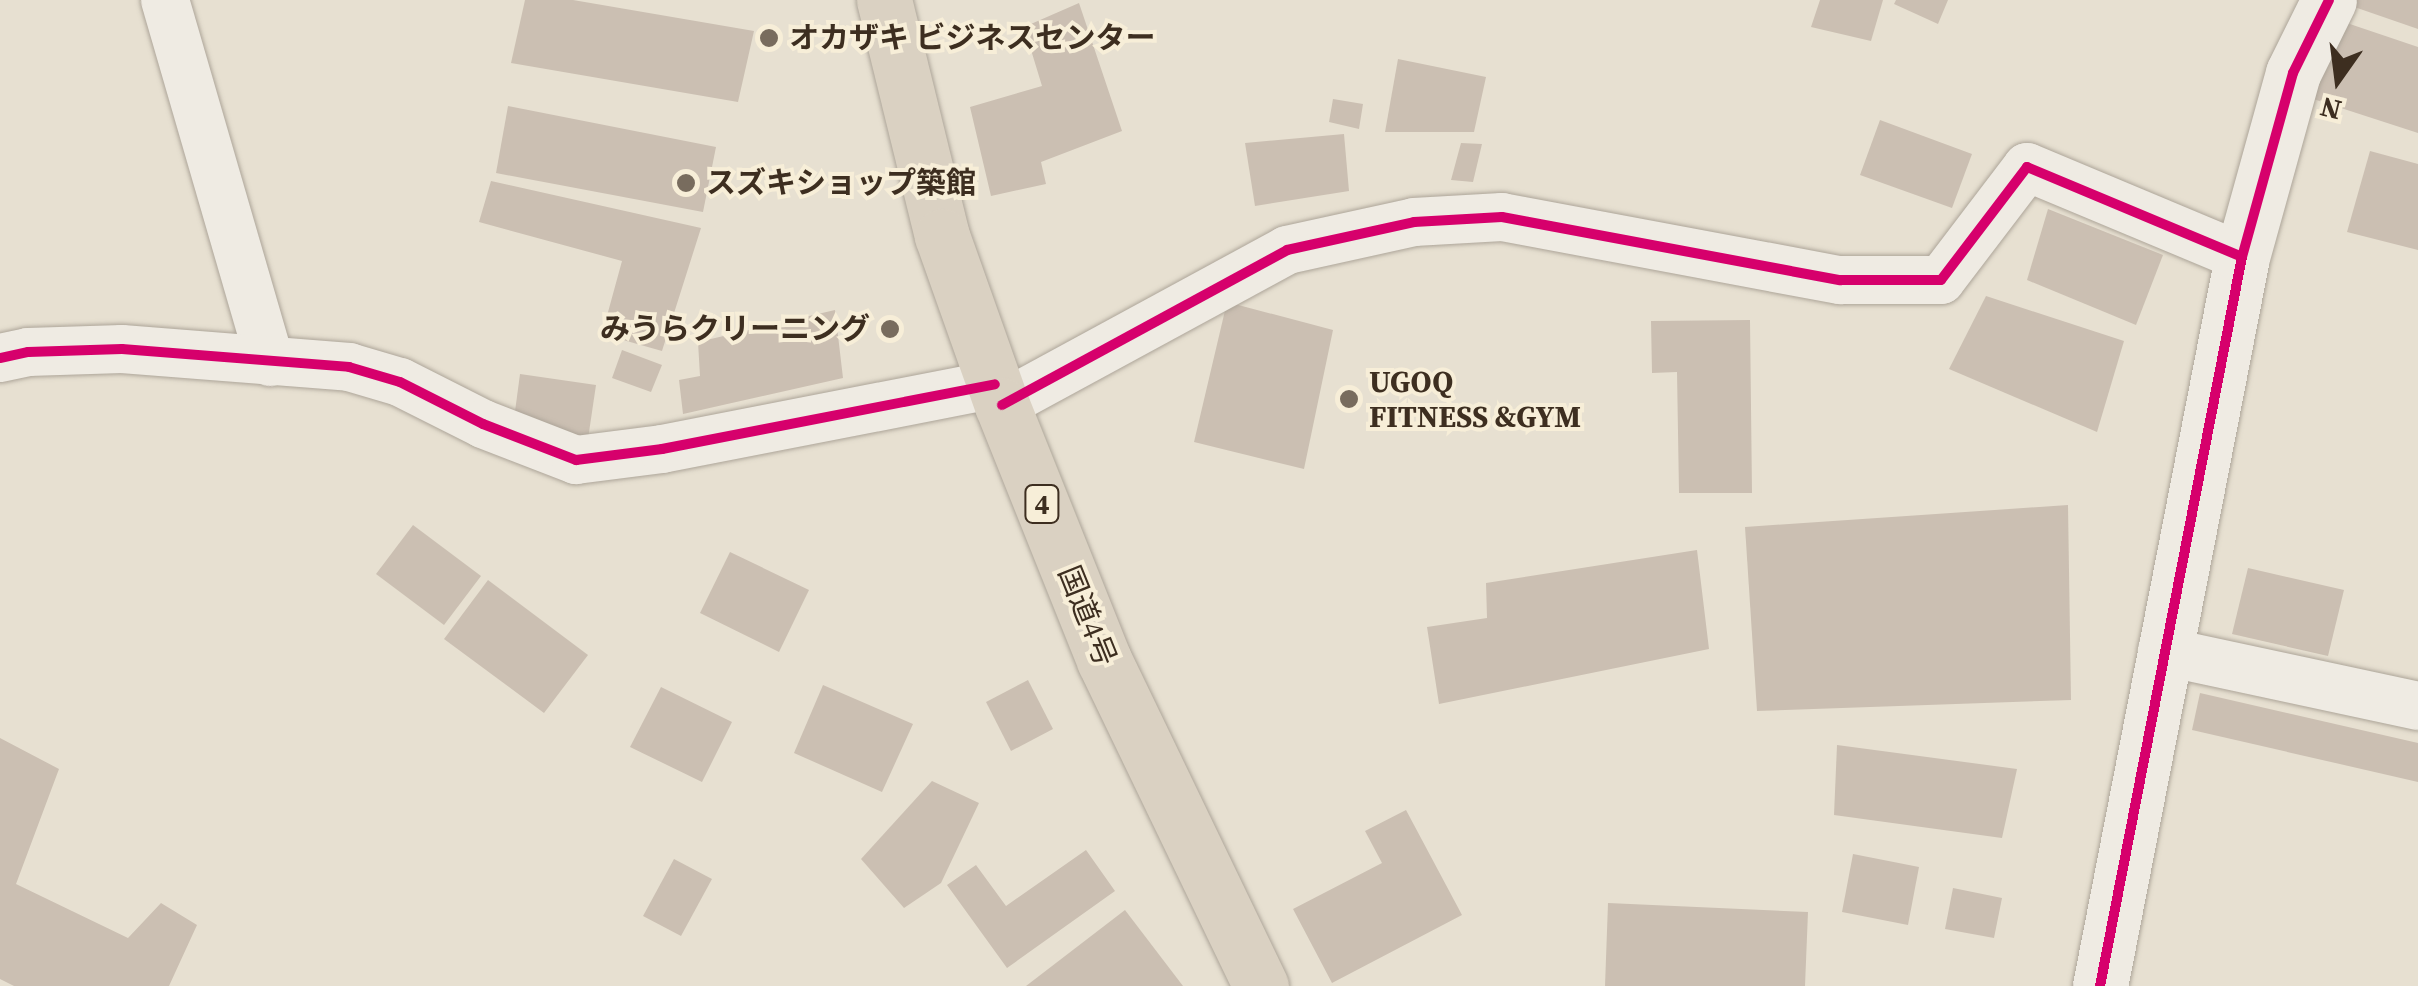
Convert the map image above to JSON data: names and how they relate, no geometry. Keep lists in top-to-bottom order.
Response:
{
  "streets": {
    "highway": ["4", "国道4号"]
  },
  "places": [
    "オカザキ ビジネスセンター",
    "スズキショップ築館",
    "みうらクリーニング",
    "UGOQ FITNESS &GYM"
  ],
  "north": "bottom"
}
